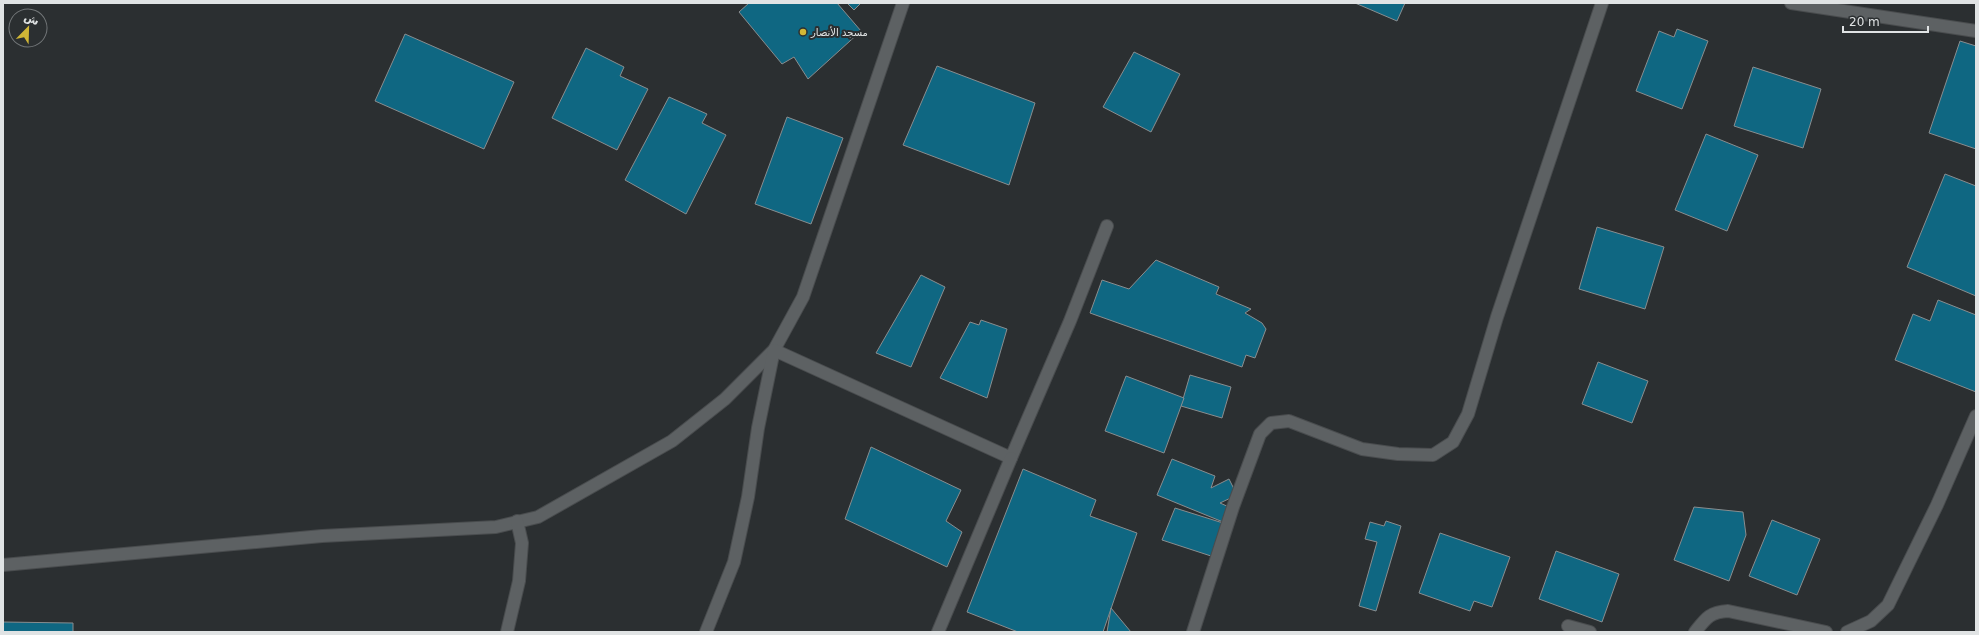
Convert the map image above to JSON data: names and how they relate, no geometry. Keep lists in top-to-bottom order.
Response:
{
  "places": ["مسجد الأنصار"],
  "scale_bar": "20 m",
  "north": "top right"
}
